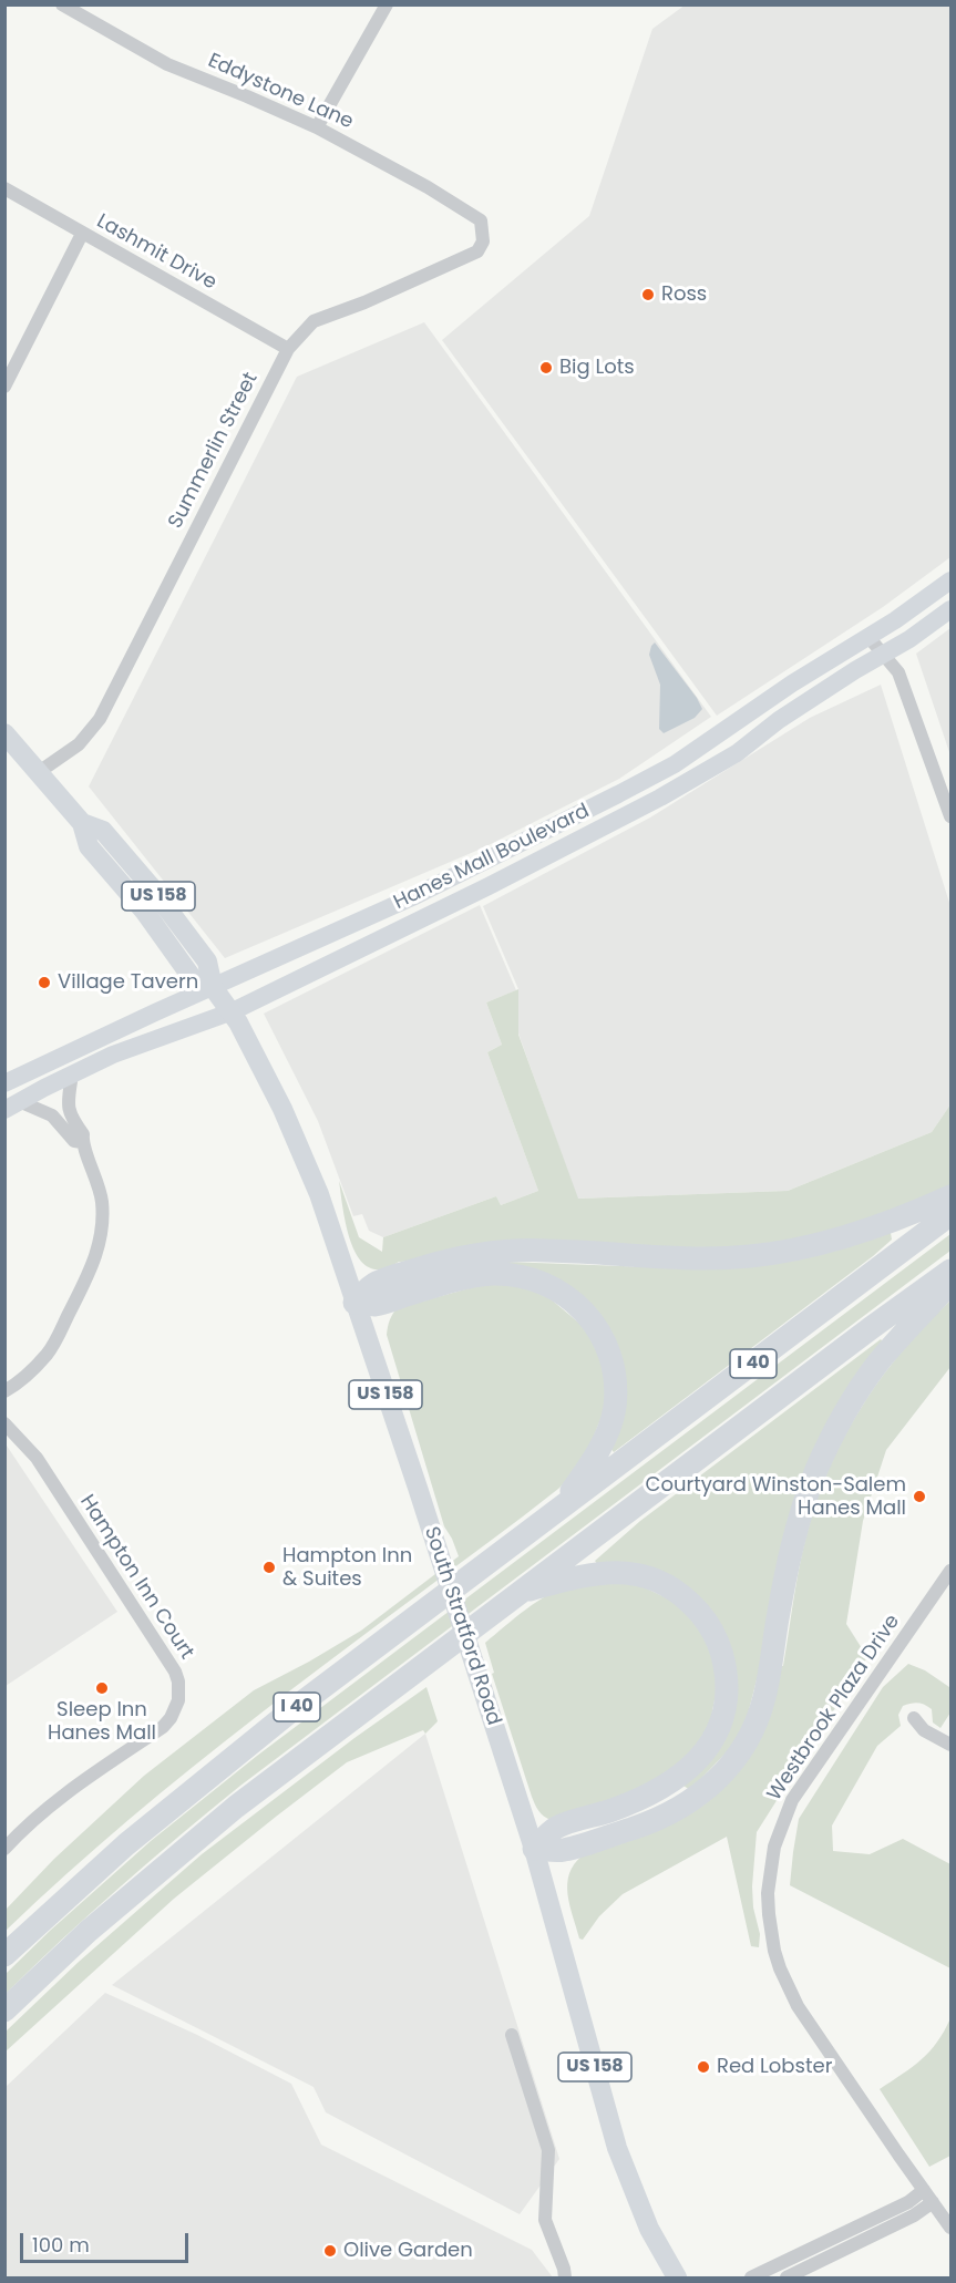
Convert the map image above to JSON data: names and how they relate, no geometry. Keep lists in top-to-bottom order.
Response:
{
  "streets": {
    "highway": ["I 40"],
    "main road": ["Hanes Mall Boulevard", "US 158", "South Stratford Road"],
    "street": [
      "Eddystone Lane",
      "Lashmit Drive",
      "Summerlin Street",
      "Hampton Inn Court",
      "Westbrook Plaza Drive"
    ]
  },
  "crossings": [
    ["Eddystone Lane", "Summerlin Street"],
    ["Lashmit Drive", "Summerlin Street"],
    ["Summerlin Street", "South Stratford Road"],
    ["Hanes Mall Boulevard", "South Stratford Road"]
  ],
  "places": [
    "Ross",
    "Big Lots",
    "Village Tavern",
    "Courtyard Winston-Salem Hanes Mall",
    "Hampton Inn & Suites",
    "Sleep Inn Hanes Mall",
    "Red Lobster",
    "Olive Garden"
  ],
  "scale_bar": "100 m"
}
